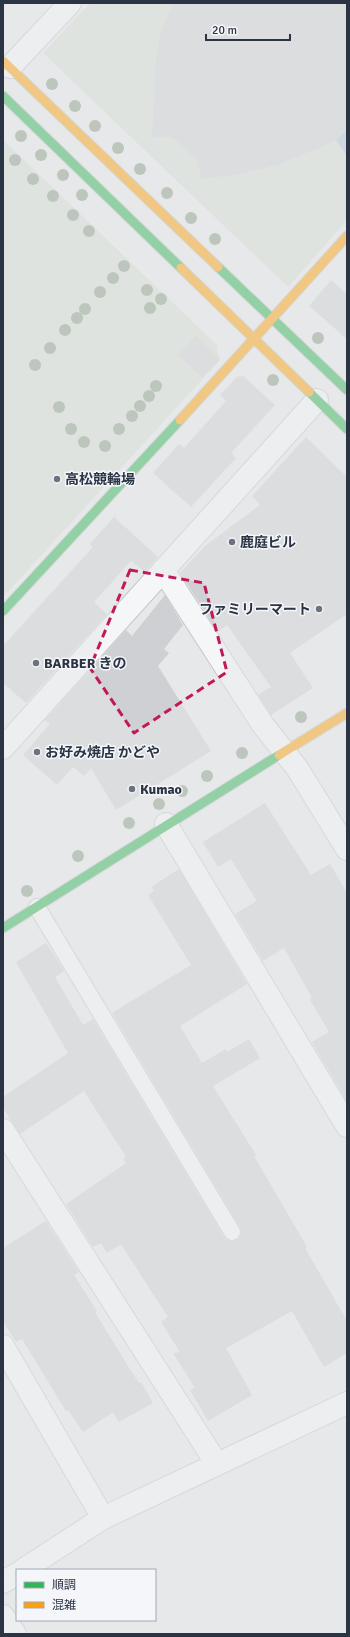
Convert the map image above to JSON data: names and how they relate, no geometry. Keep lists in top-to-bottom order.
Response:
{
  "places": [
    "高松競輪場",
    "鹿庭ビル",
    "ファミリーマート",
    "BARBER きの",
    "お好み焼店 かどや",
    "Kumao"
  ],
  "legend": ["順調", "混雑"],
  "scale_bar": "20 m"
}
